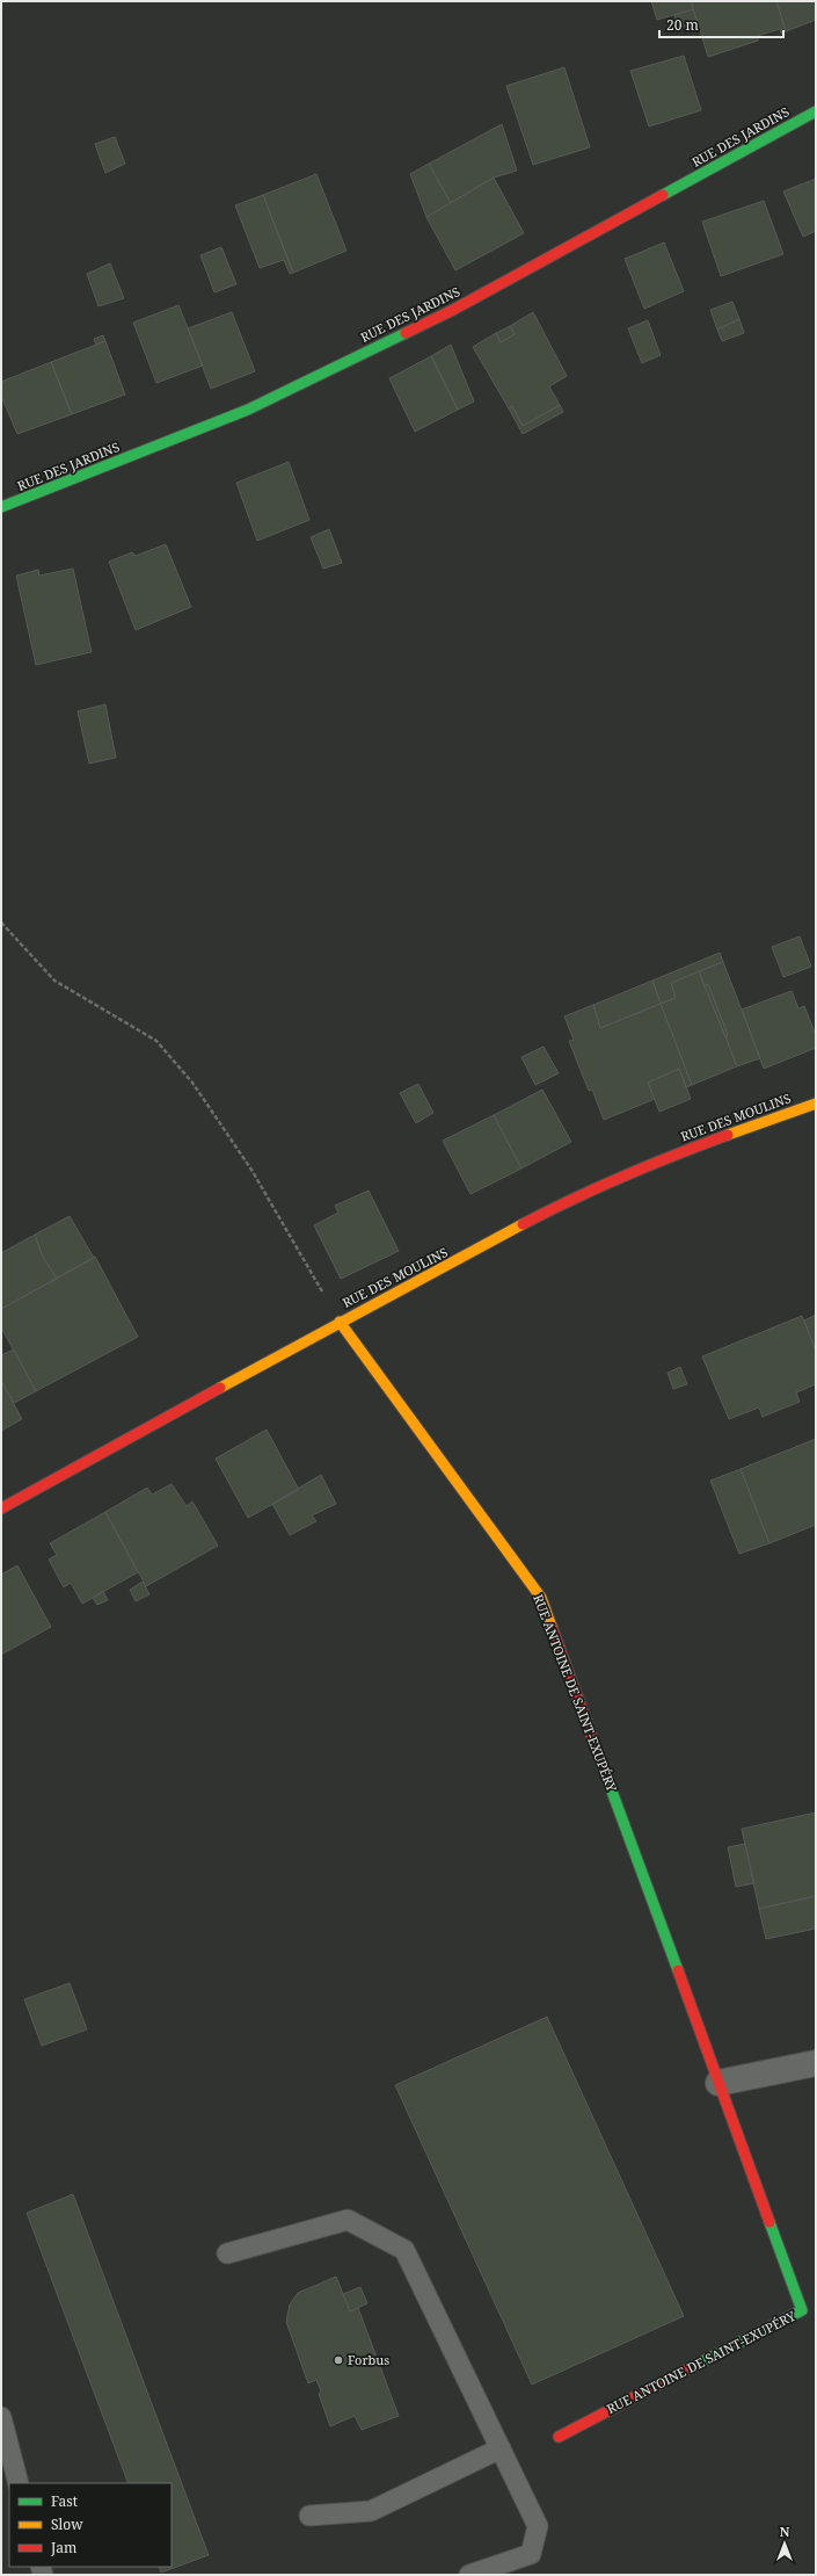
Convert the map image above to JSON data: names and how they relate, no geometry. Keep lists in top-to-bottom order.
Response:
{
  "streets": {
    "street": ["RUE DES JARDINS", "RUE DES MOULINS", "RUE ANTOINE DE SAINT-EXUPÉRY"]
  },
  "crossings": [
    ["RUE DES MOULINS", "RUE ANTOINE DE SAINT-EXUPÉRY"]
  ],
  "places": ["Forbus"],
  "legend": ["Fast", "Slow", "Jam"],
  "scale_bar": "20 m",
  "north": "top"
}
